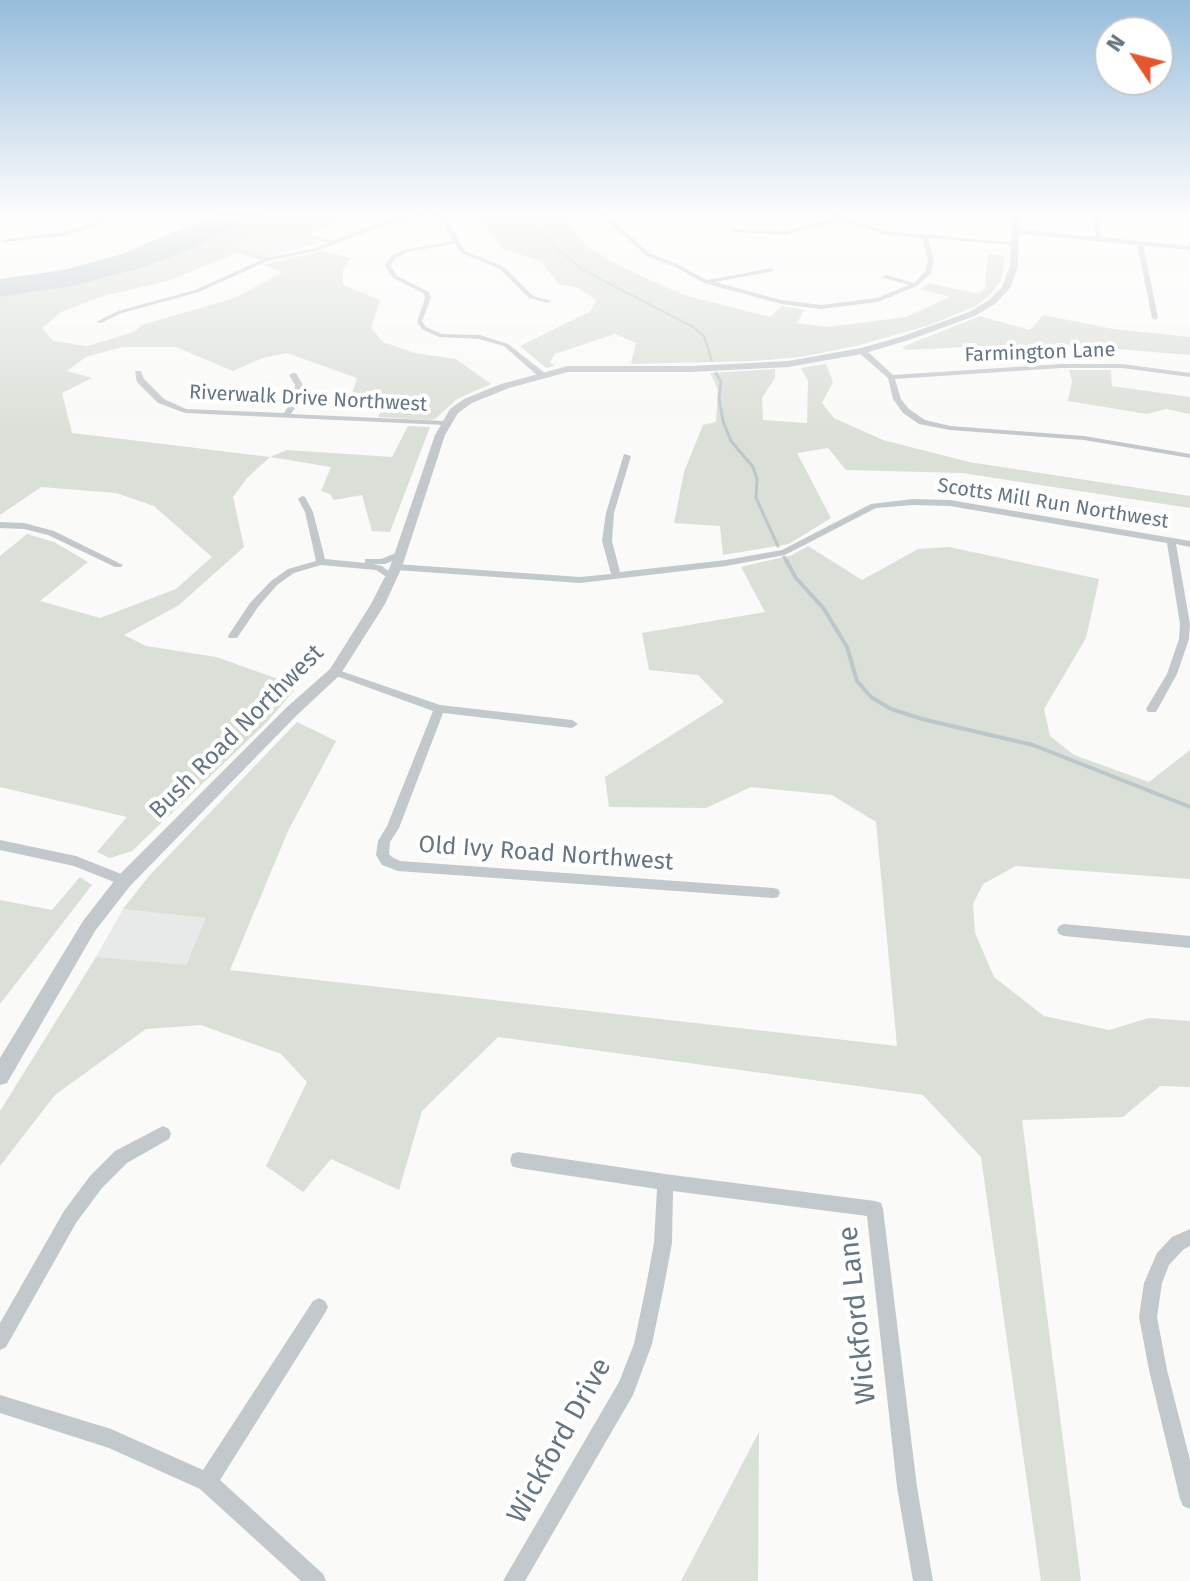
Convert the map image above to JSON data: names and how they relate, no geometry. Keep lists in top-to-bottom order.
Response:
{
  "streets": {
    "street": [
      "Farmington Lane",
      "Riverwalk Drive Northwest",
      "Scotts Mill Run Northwest",
      "Bush Road Northwest",
      "Old Ivy Road Northwest",
      "Wickford Lane",
      "Wickford Drive"
    ]
  },
  "crossings": [
    ["Riverwalk Drive Northwest", "Bush Road Northwest"],
    ["Scotts Mill Run Northwest", "Bush Road Northwest"],
    ["Wickford Lane", "Wickford Drive"]
  ],
  "north": "top left"
}
